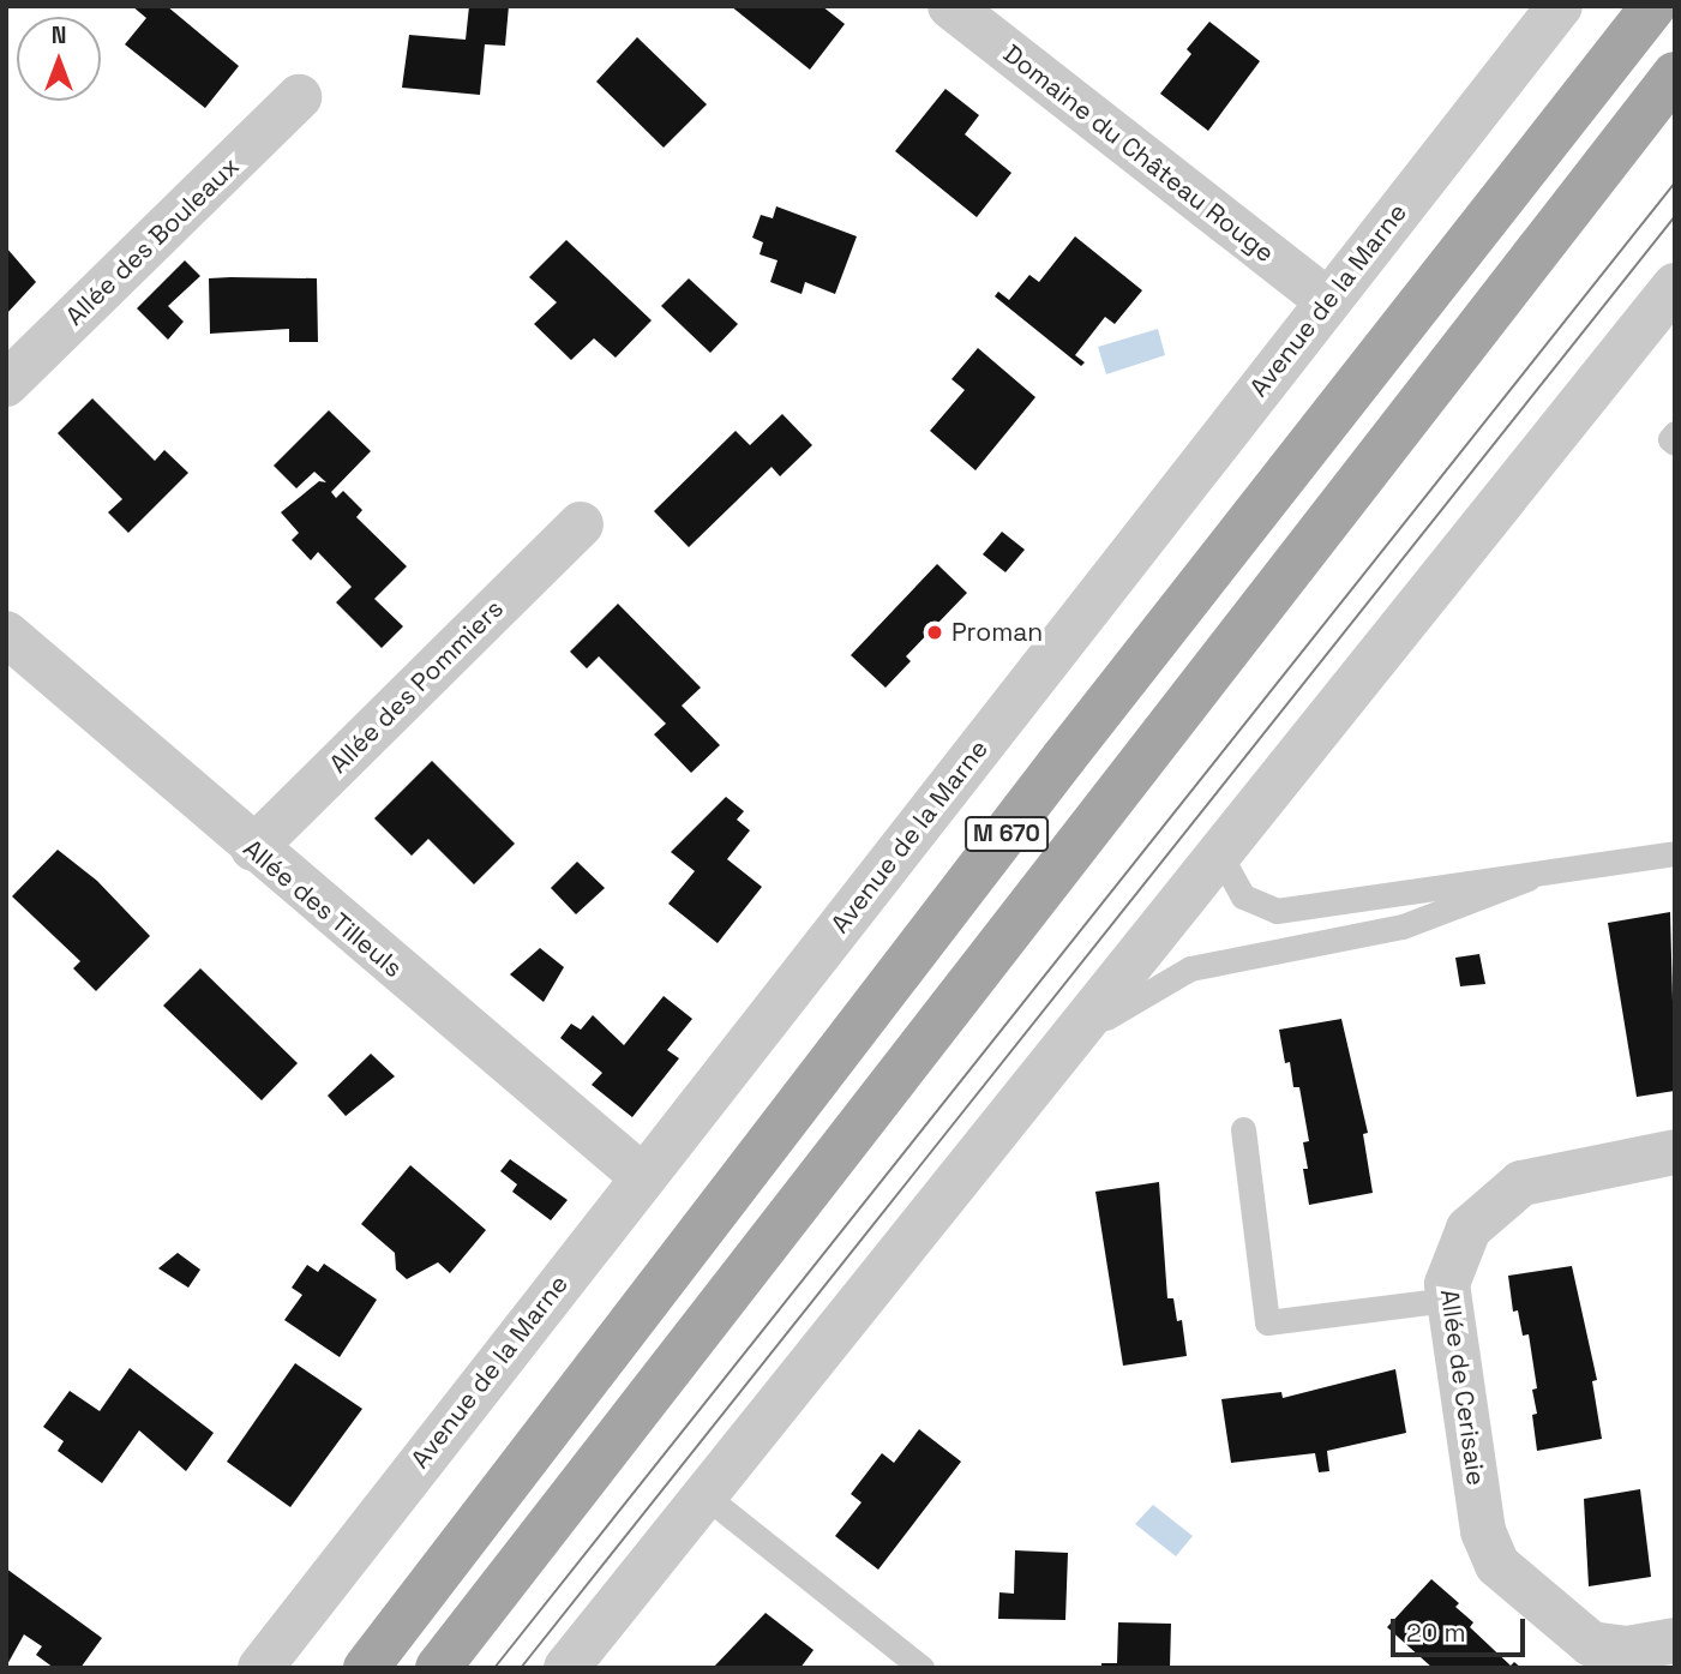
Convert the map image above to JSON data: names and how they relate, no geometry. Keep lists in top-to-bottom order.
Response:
{
  "streets": {
    "main road": ["M 670"],
    "street": [
      "Domaine du Château Rouge",
      "Allée des Bouleaux",
      "Avenue de la Marne",
      "Allée des Pommiers",
      "Allée des Tilleuls",
      "Allée de Cerisaie"
    ]
  },
  "crossings": [
    ["Domaine du Château Rouge", "Avenue de la Marne"],
    ["Avenue de la Marne", "Allée des Tilleuls"],
    ["Allée des Pommiers", "Allée des Tilleuls"]
  ],
  "places": ["Proman"],
  "scale_bar": "20 m",
  "north": "top"
}
